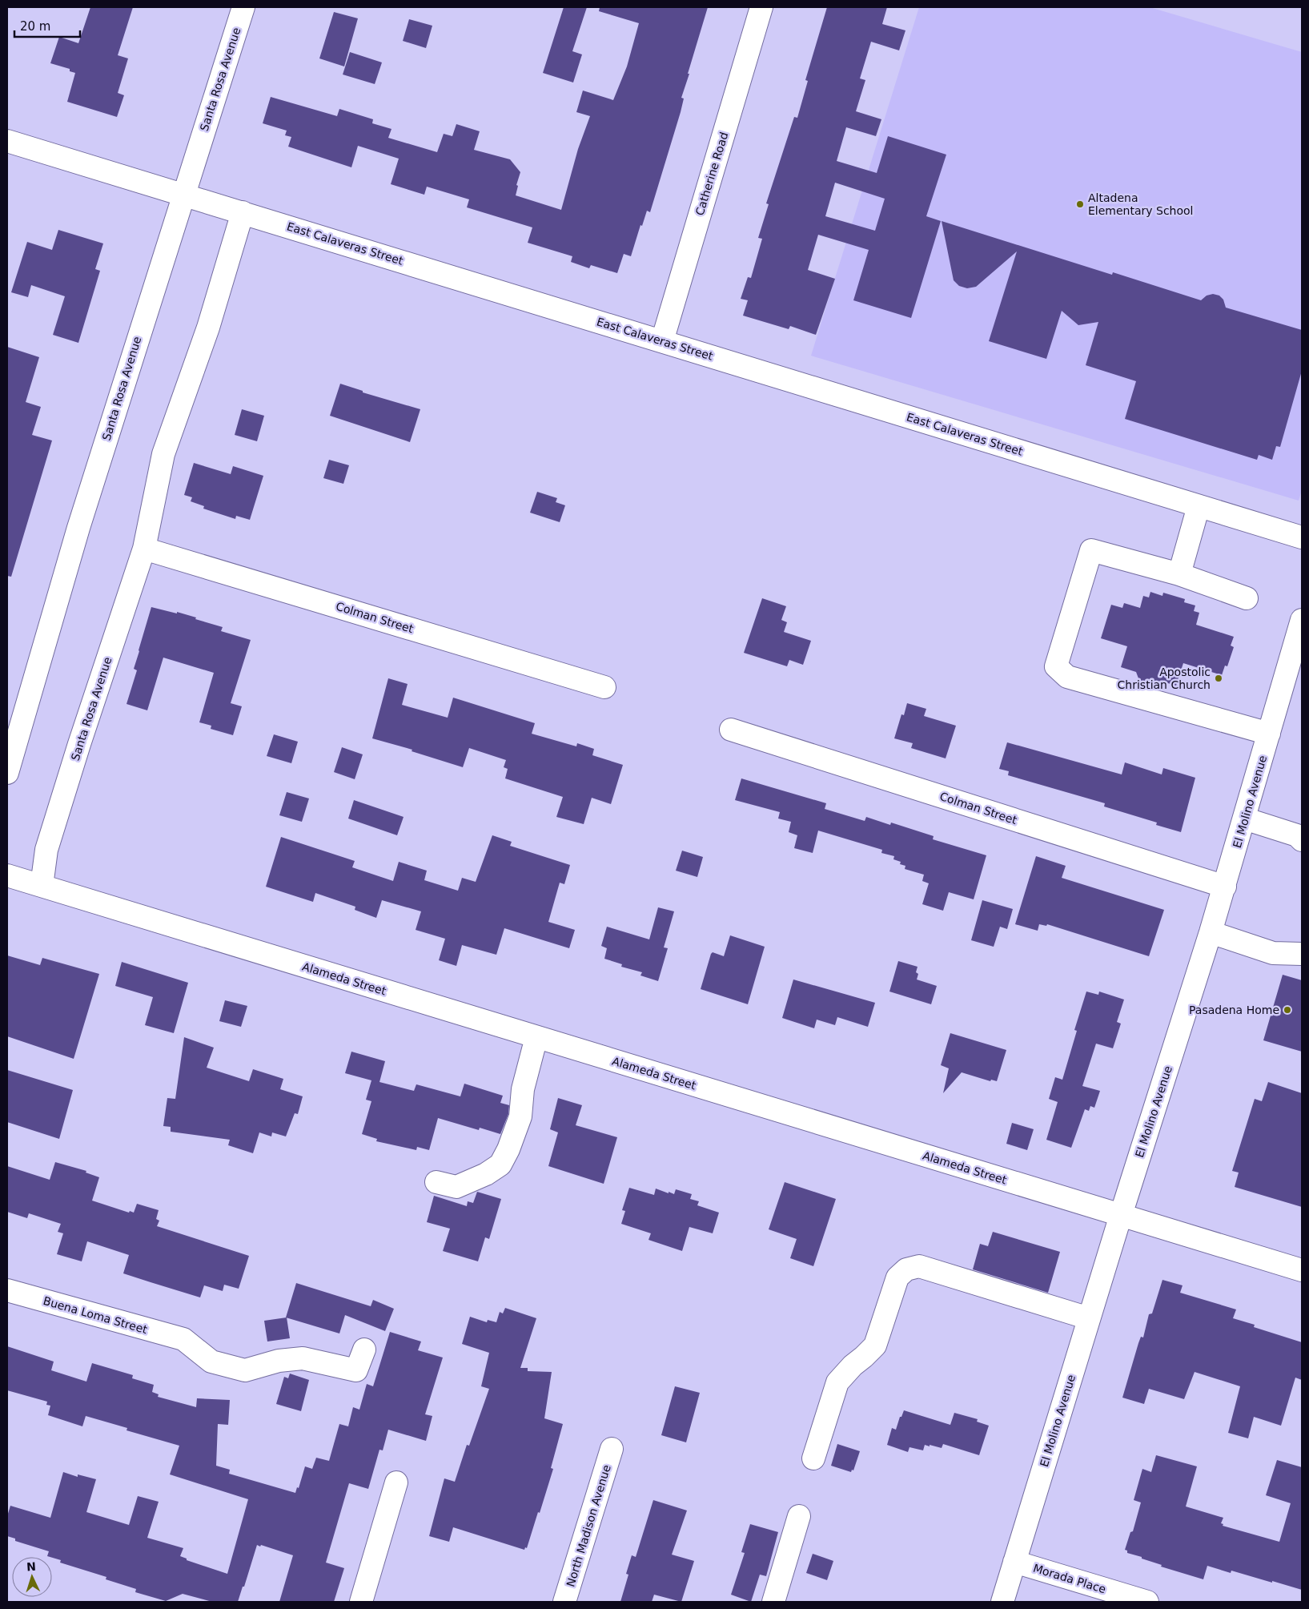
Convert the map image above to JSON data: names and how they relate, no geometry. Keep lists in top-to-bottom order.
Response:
{
  "streets": {
    "street": [
      "Santa Rosa Avenue",
      "Catherine Road",
      "East Calaveras Street",
      "Colman Street",
      "El Molino Avenue",
      "Alameda Street",
      "Buena Loma Street",
      "North Madison Avenue",
      "Morada Place"
    ]
  },
  "crossings": [
    ["Santa Rosa Avenue", "East Calaveras Street"],
    ["Santa Rosa Avenue", "Colman Street"],
    ["Santa Rosa Avenue", "Alameda Street"],
    ["Catherine Road", "East Calaveras Street"],
    ["Colman Street", "El Molino Avenue"],
    ["El Molino Avenue", "Alameda Street"],
    ["El Molino Avenue", "Morada Place"]
  ],
  "places": ["Altadena Elementary School", "Apostolic Christian Church", "Pasadena Home"],
  "scale_bar": "20 m",
  "north": "top"
}
